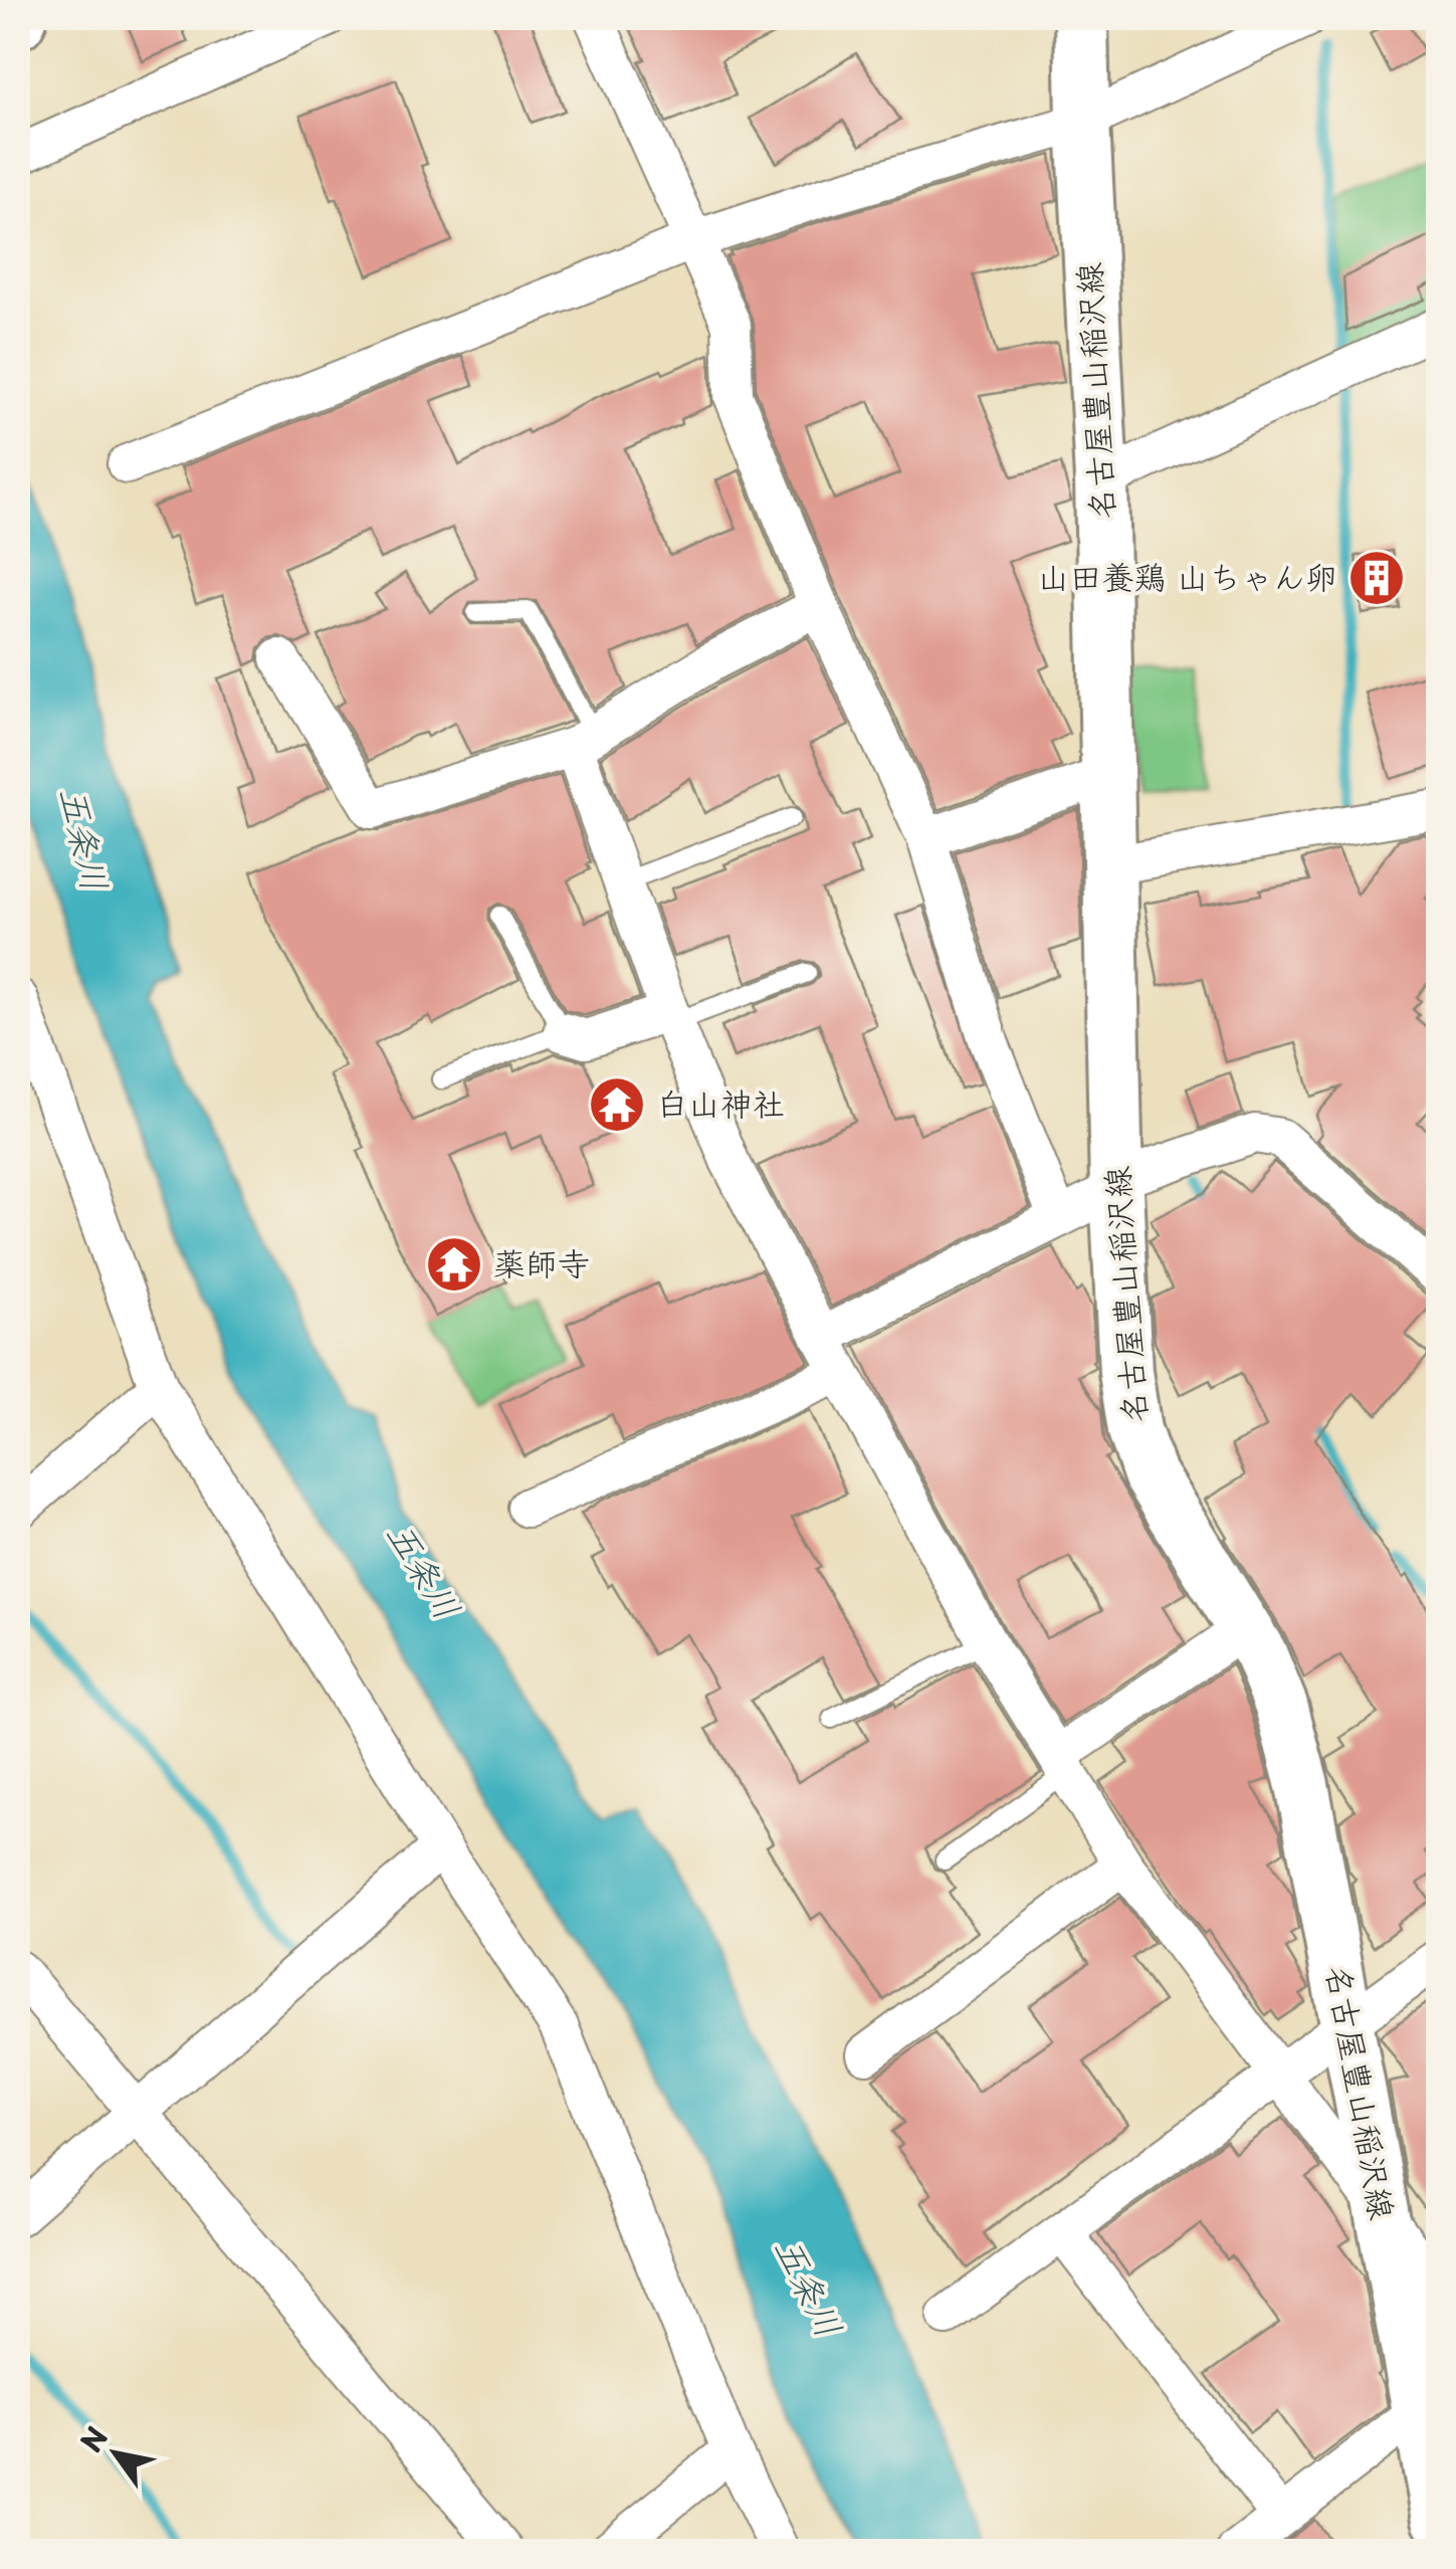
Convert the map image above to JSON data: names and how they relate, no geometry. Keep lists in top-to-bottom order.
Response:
{
  "streets": {
    "main road": ["名古屋豊山稲沢線"]
  },
  "water": ["五条川"],
  "places": {
    "building": ["山田養鶏 山ちゃん卵"],
    "temple": ["白山神社", "薬師寺"]
  },
  "north": "top left"
}
